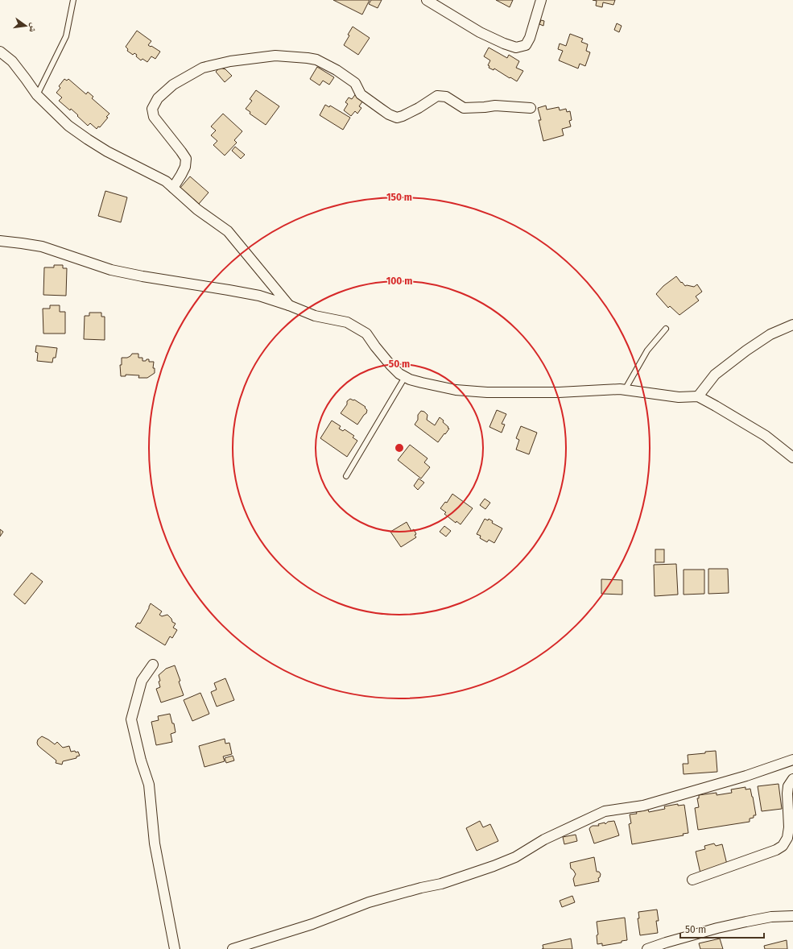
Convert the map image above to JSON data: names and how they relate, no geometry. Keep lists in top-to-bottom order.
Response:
{
  "scale_bar": "50 m",
  "north": "right",
  "rings": ["150 m", "100 m", "50 m"]
}
